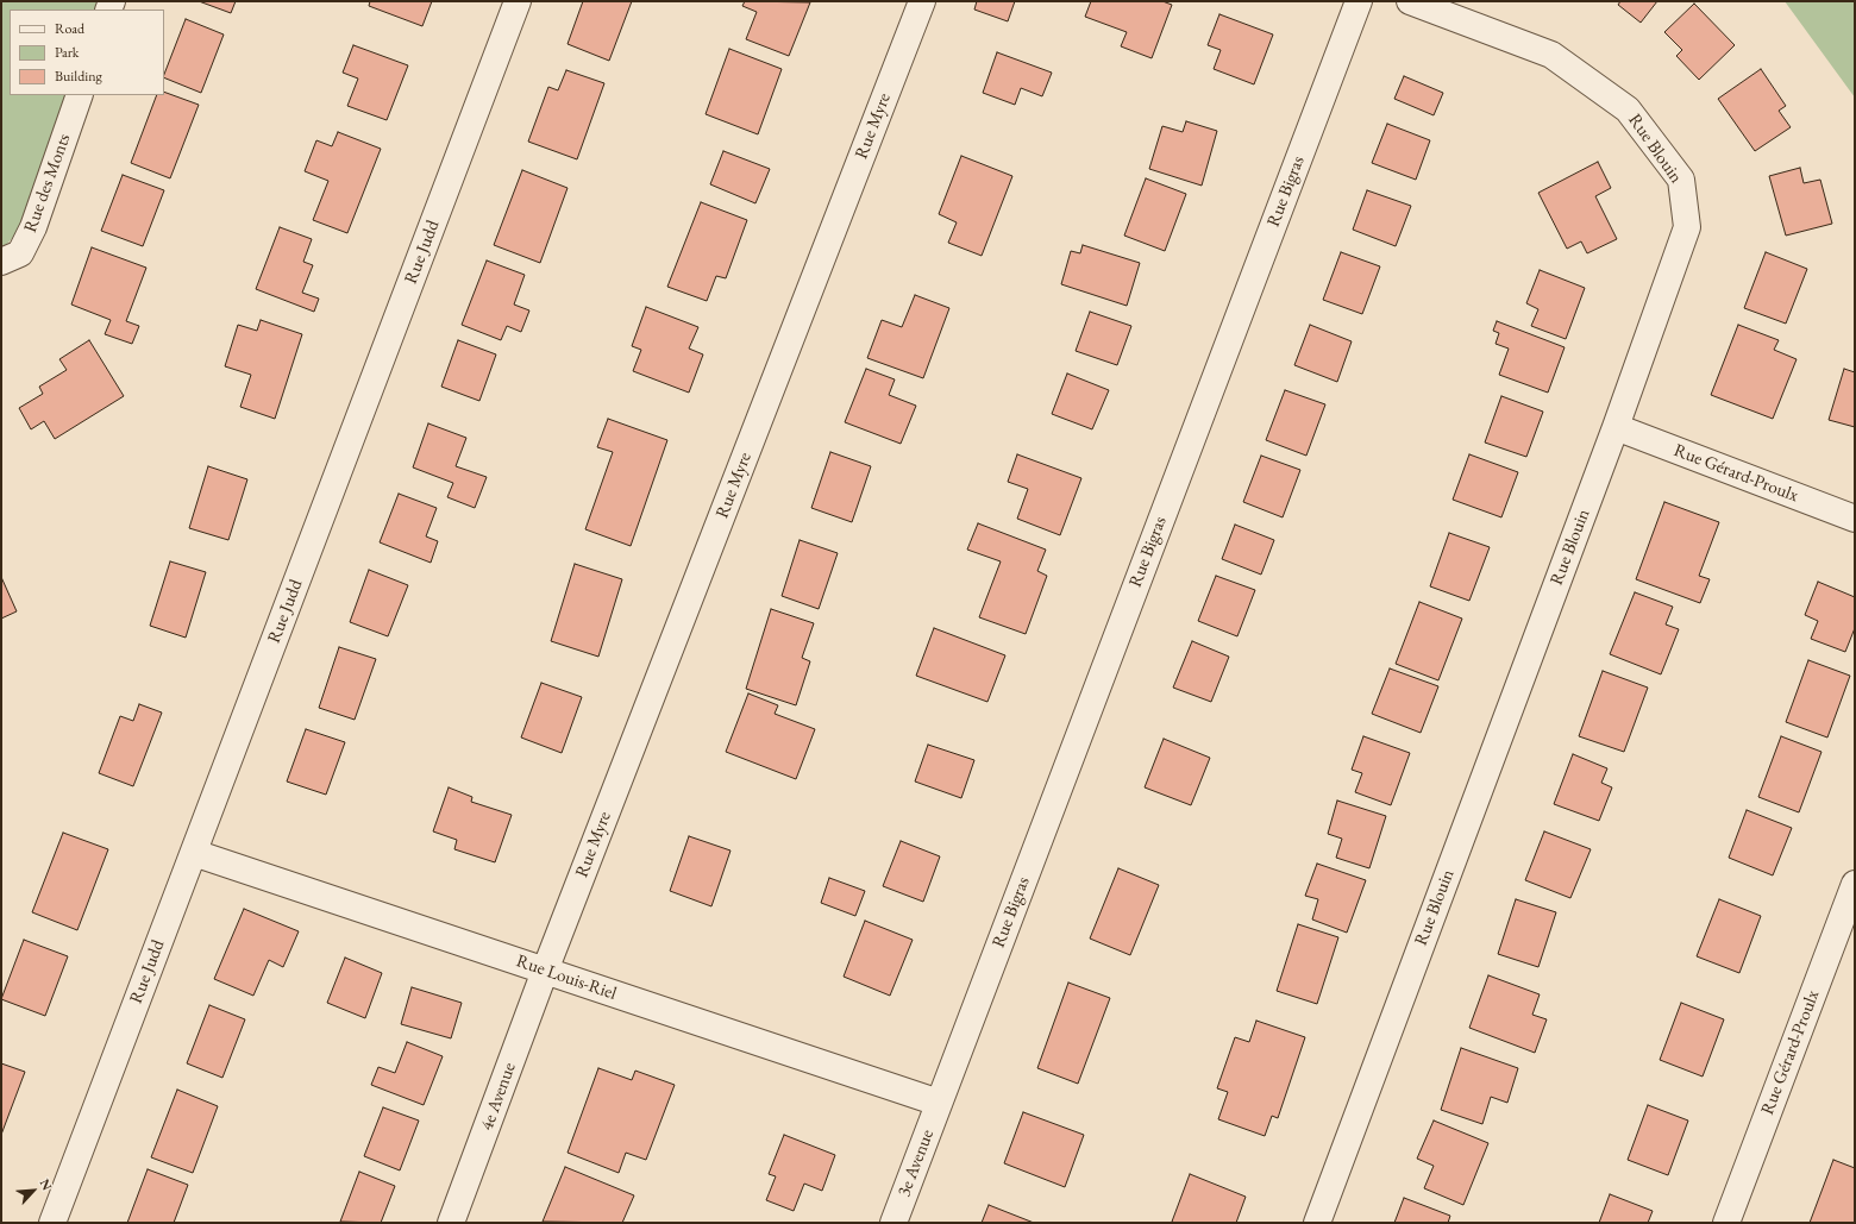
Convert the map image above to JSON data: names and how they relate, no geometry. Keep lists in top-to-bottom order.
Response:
{
  "streets": {
    "street": [
      "Rue Myre",
      "Rue Blouin",
      "Rue des Monts",
      "Rue Bigras",
      "Rue Judd",
      "Rue Gérard-Proulx",
      "Rue Louis-Riel",
      "4e Avenue",
      "3e Avenue"
    ]
  },
  "crossings": [
    ["Rue Myre", "Rue Louis-Riel"],
    ["Rue Myre", "4e Avenue"],
    ["Rue Blouin", "Rue Gérard-Proulx"],
    ["Rue Bigras", "Rue Louis-Riel"],
    ["Rue Bigras", "3e Avenue"],
    ["Rue Judd", "Rue Louis-Riel"],
    ["Rue Louis-Riel", "4e Avenue"],
    ["Rue Louis-Riel", "3e Avenue"]
  ],
  "legend": ["Road", "Park", "Building"],
  "north": "top right"
}
